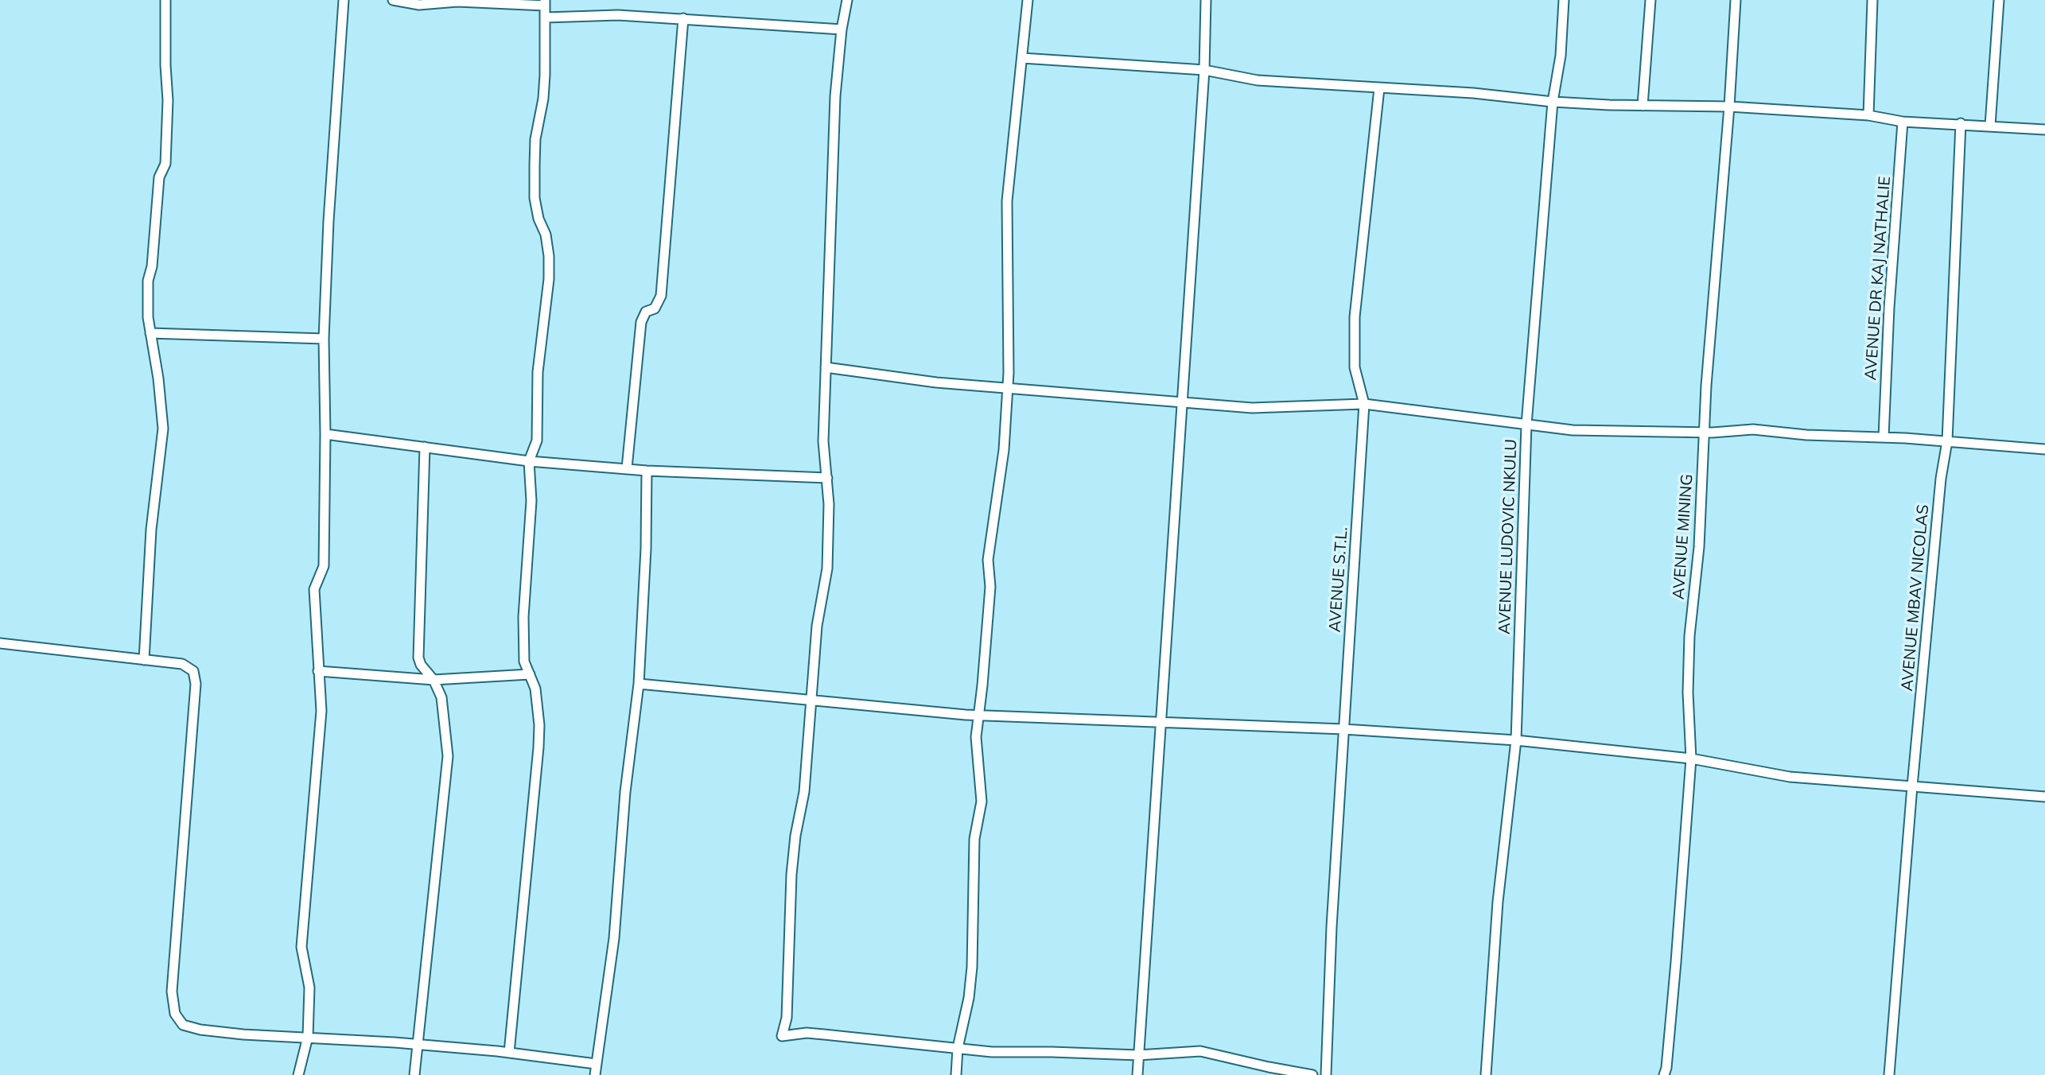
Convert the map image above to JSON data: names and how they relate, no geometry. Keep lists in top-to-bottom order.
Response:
{
  "streets": {
    "street": [
      "AVENUE DR KAJ NATHALIE",
      "AVENUE LUDOVIC NKULU",
      "AVENUE MINING",
      "AVENUE S.T.L.",
      "AVENUE MBAV NICOLAS"
    ]
  }
}
